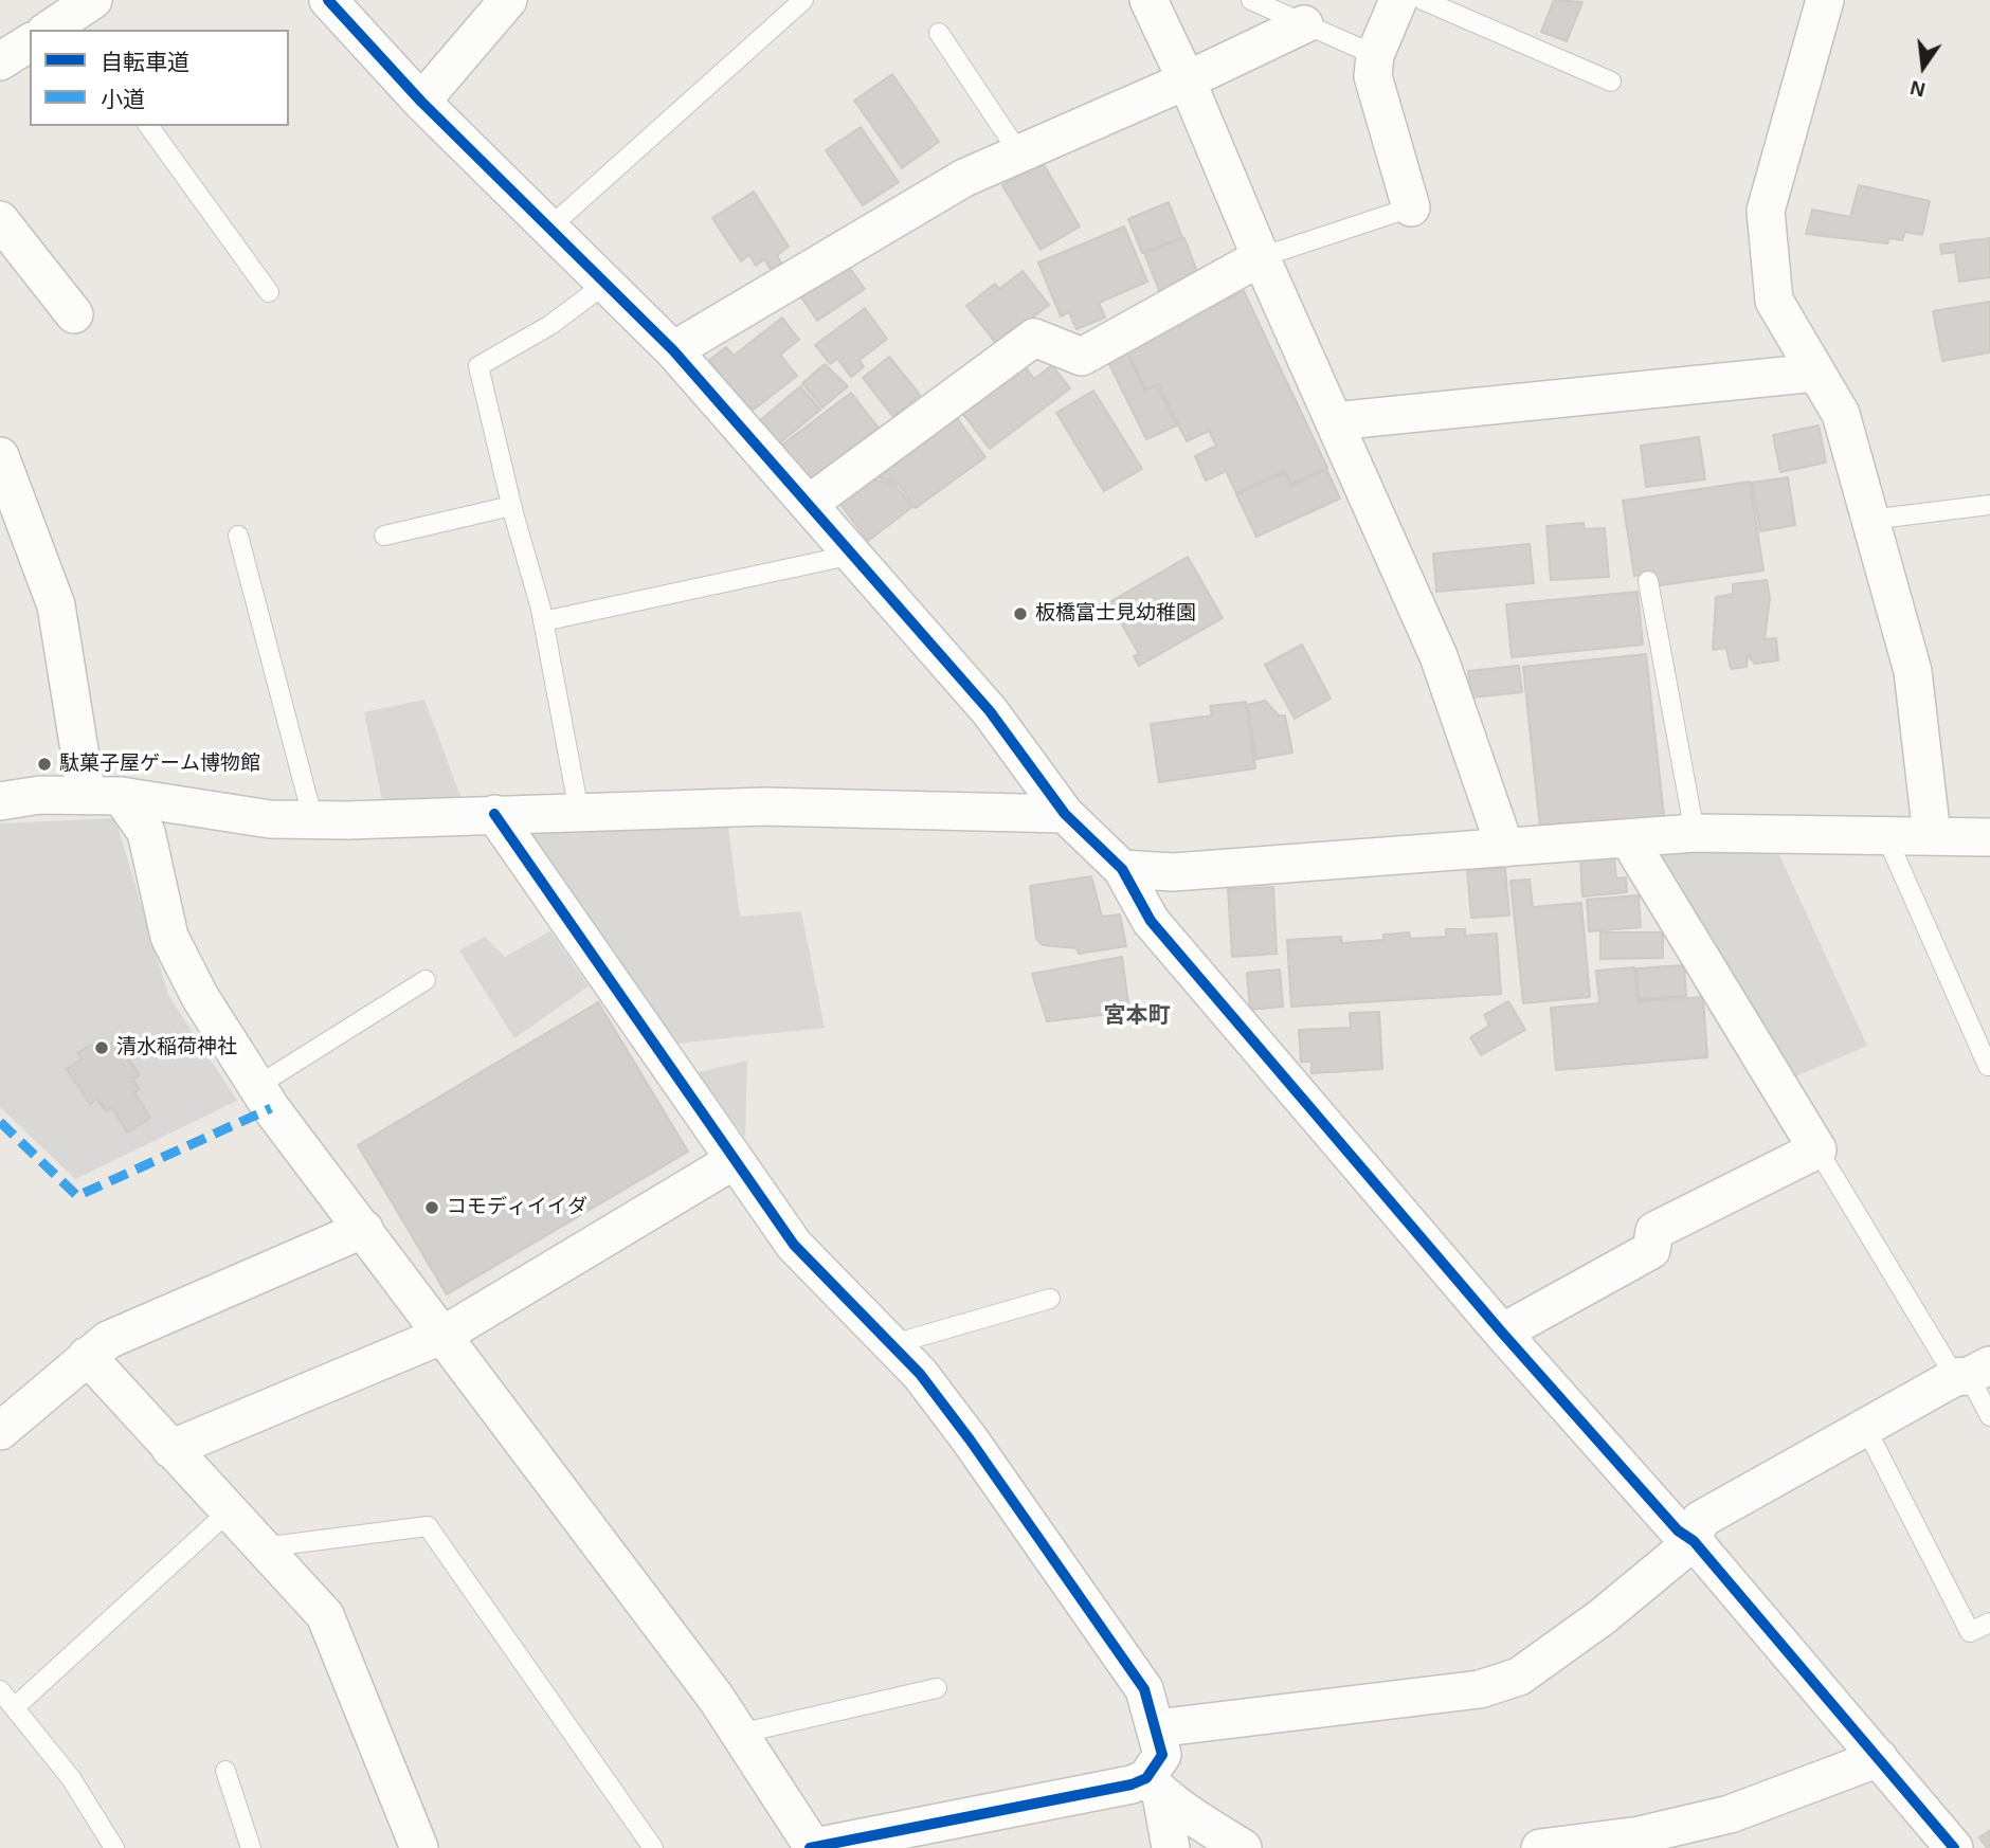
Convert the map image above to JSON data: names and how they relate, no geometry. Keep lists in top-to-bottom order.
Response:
{
  "districts": ["宮本町"],
  "places": [
    "板橋富士見幼稚園",
    "駄菓子屋ゲーム博物館",
    "清水稲荷神社",
    "コモディイイダ"
  ],
  "legend": ["自転車道", "小道"],
  "north": "bottom"
}
